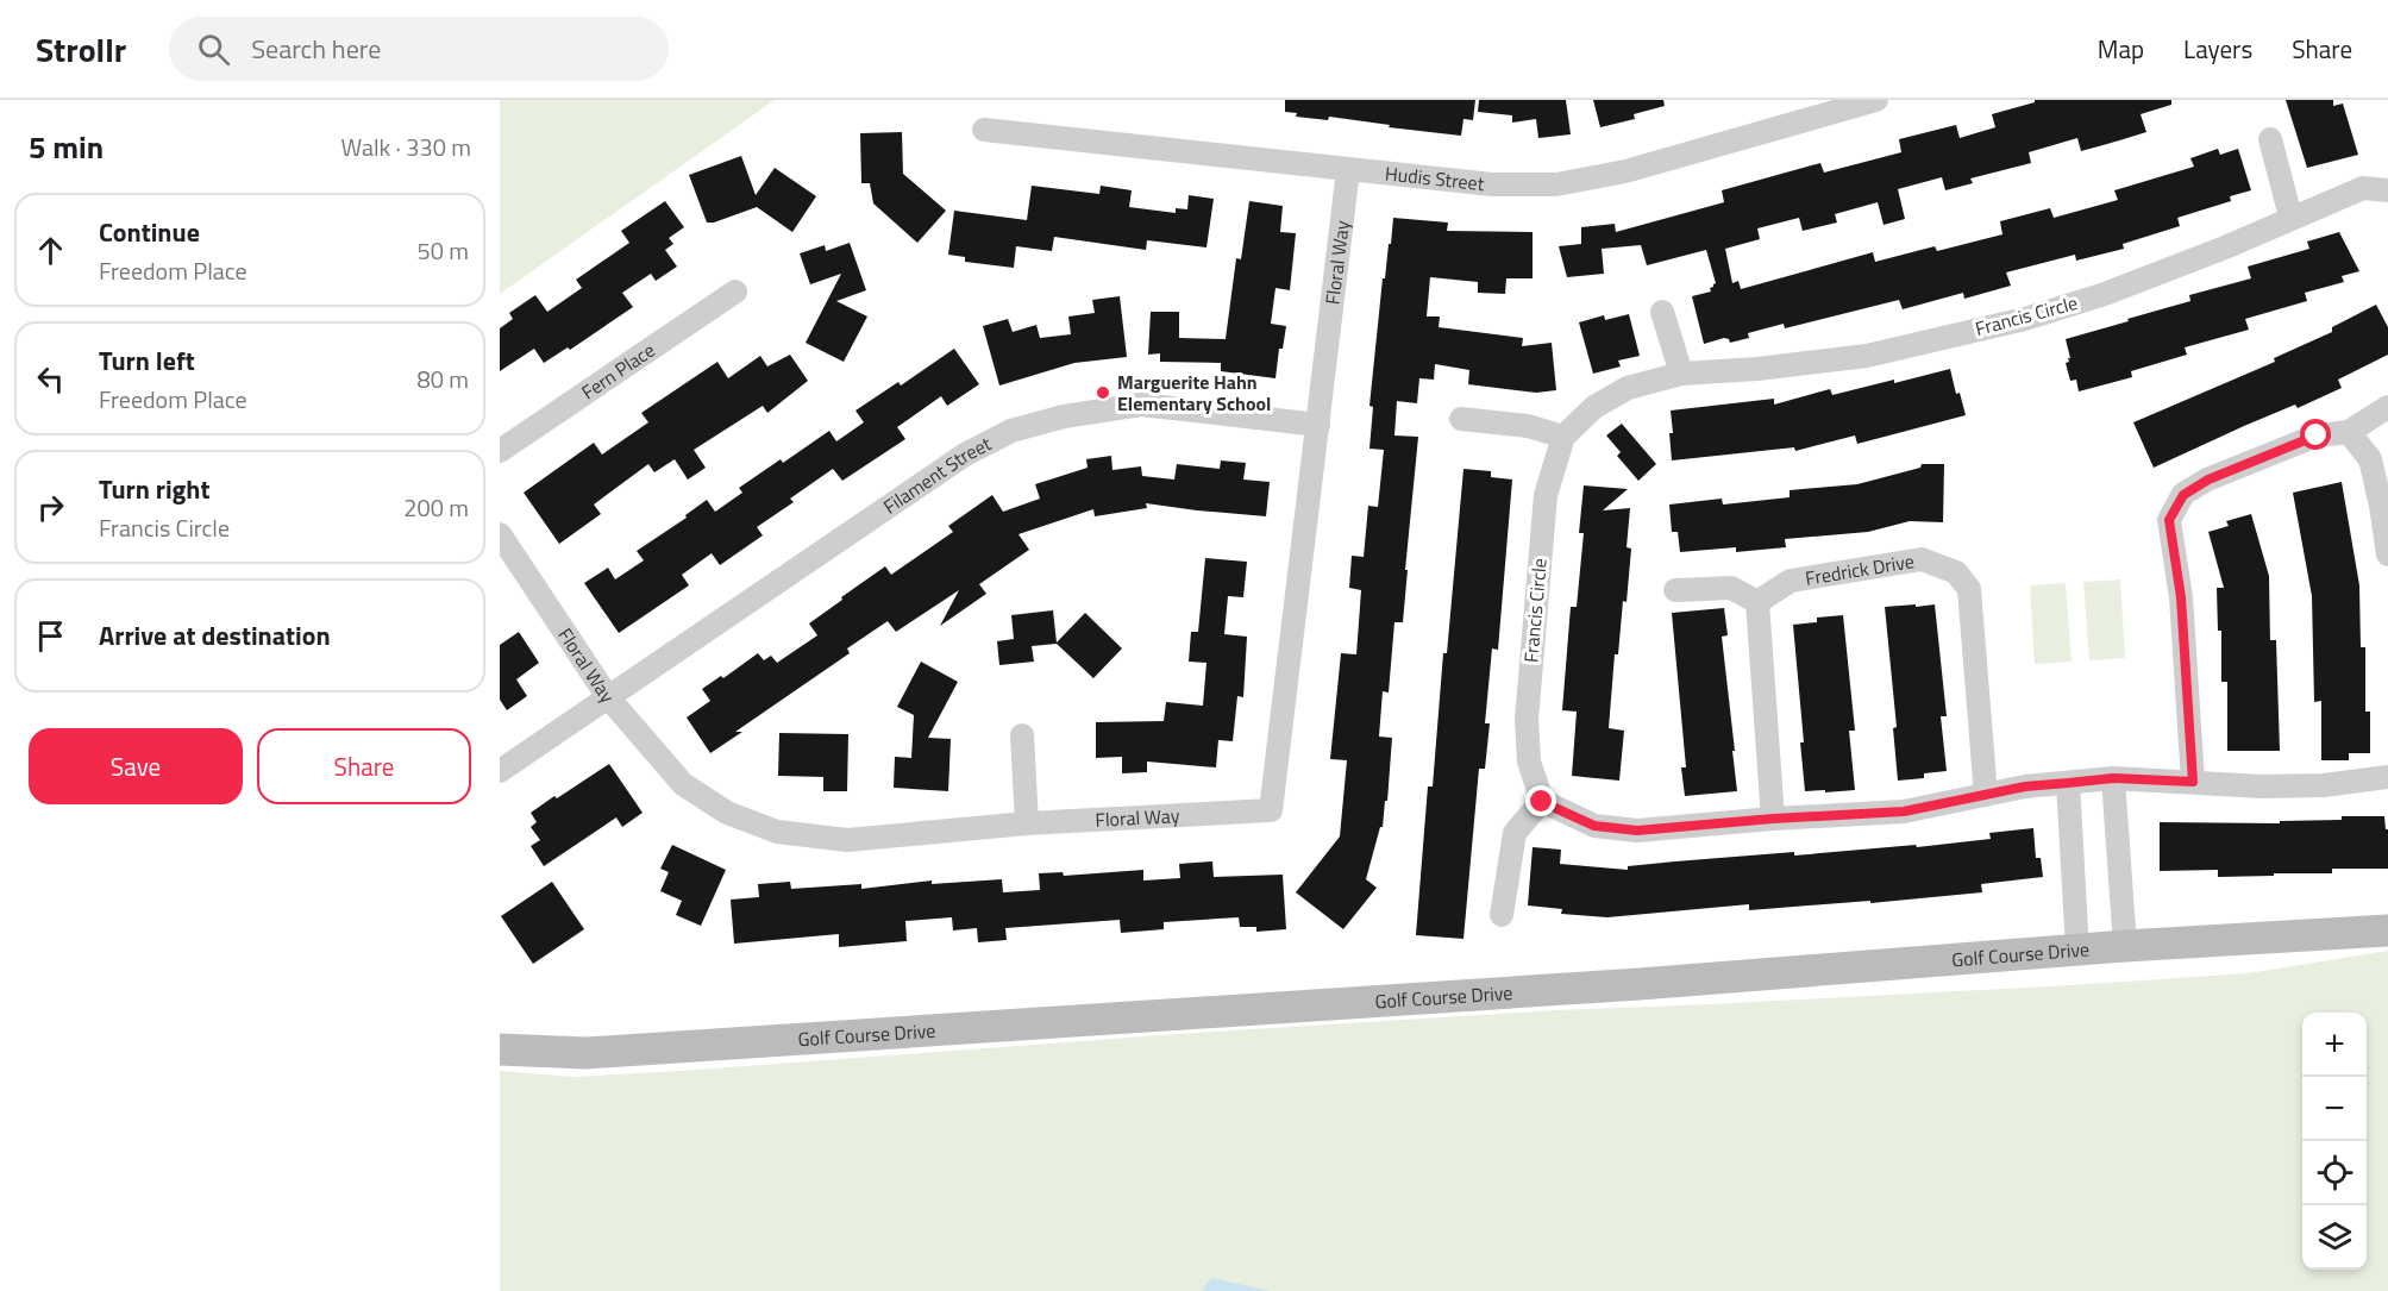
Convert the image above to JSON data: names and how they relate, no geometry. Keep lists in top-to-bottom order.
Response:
{
  "streets": {
    "street": [
      "Hudis Street",
      "Floral Way",
      "Francis Circle",
      "Fern Place",
      "Filament Street",
      "Fredrick Drive",
      "Golf Course Drive"
    ]
  },
  "crossings": [
    ["Hudis Street", "Floral Way"],
    ["Floral Way", "Filament Street"]
  ],
  "places": ["Marguerite Hahn Elementary School"],
  "page": {
    "header": "Strollr",
    "search": "Search here",
    "nav": ["Map", "Layers", "Share"],
    "heading": ["5 min", "Walk · 330 m"],
    "list": [
      ["Continue", "Freedom Place", "50 m"],
      ["Turn left", "Freedom Place", "80 m"],
      ["Turn right", "Francis Circle", "200 m"],
      "Arrive at destination"
    ],
    "buttons": ["Save", "Share"],
    "map_buttons": ["+", "−"]
  }
}
